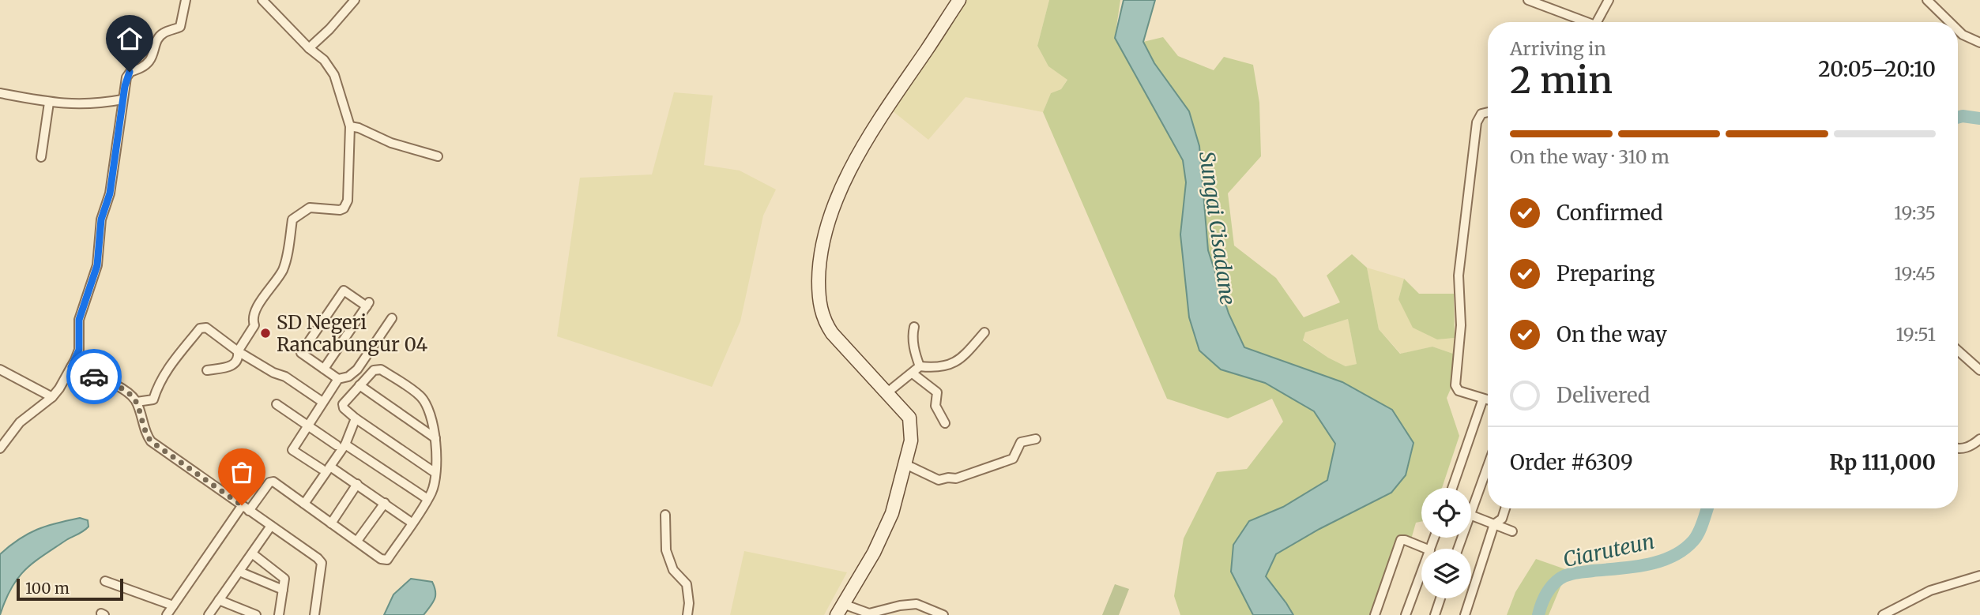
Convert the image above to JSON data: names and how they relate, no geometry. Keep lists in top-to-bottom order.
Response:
{
  "water": ["Sungai Cisadane", "Ciaruteun"],
  "places": ["SD Negeri Rancabungur 04"],
  "scale_bar": "100 m",
  "page": {
    "heading": ["2 min", "Arriving in", "20:05–20:10"],
    "panel": ["Order #6309", "Rp 111,000"],
    "bar": "On the way · 310 m",
    "list": [
      ["Confirmed", "19:35"],
      ["Preparing", "19:45"],
      ["On the way", "19:51"],
      "Delivered"
    ],
    "scale": "100 m"
  }
}
